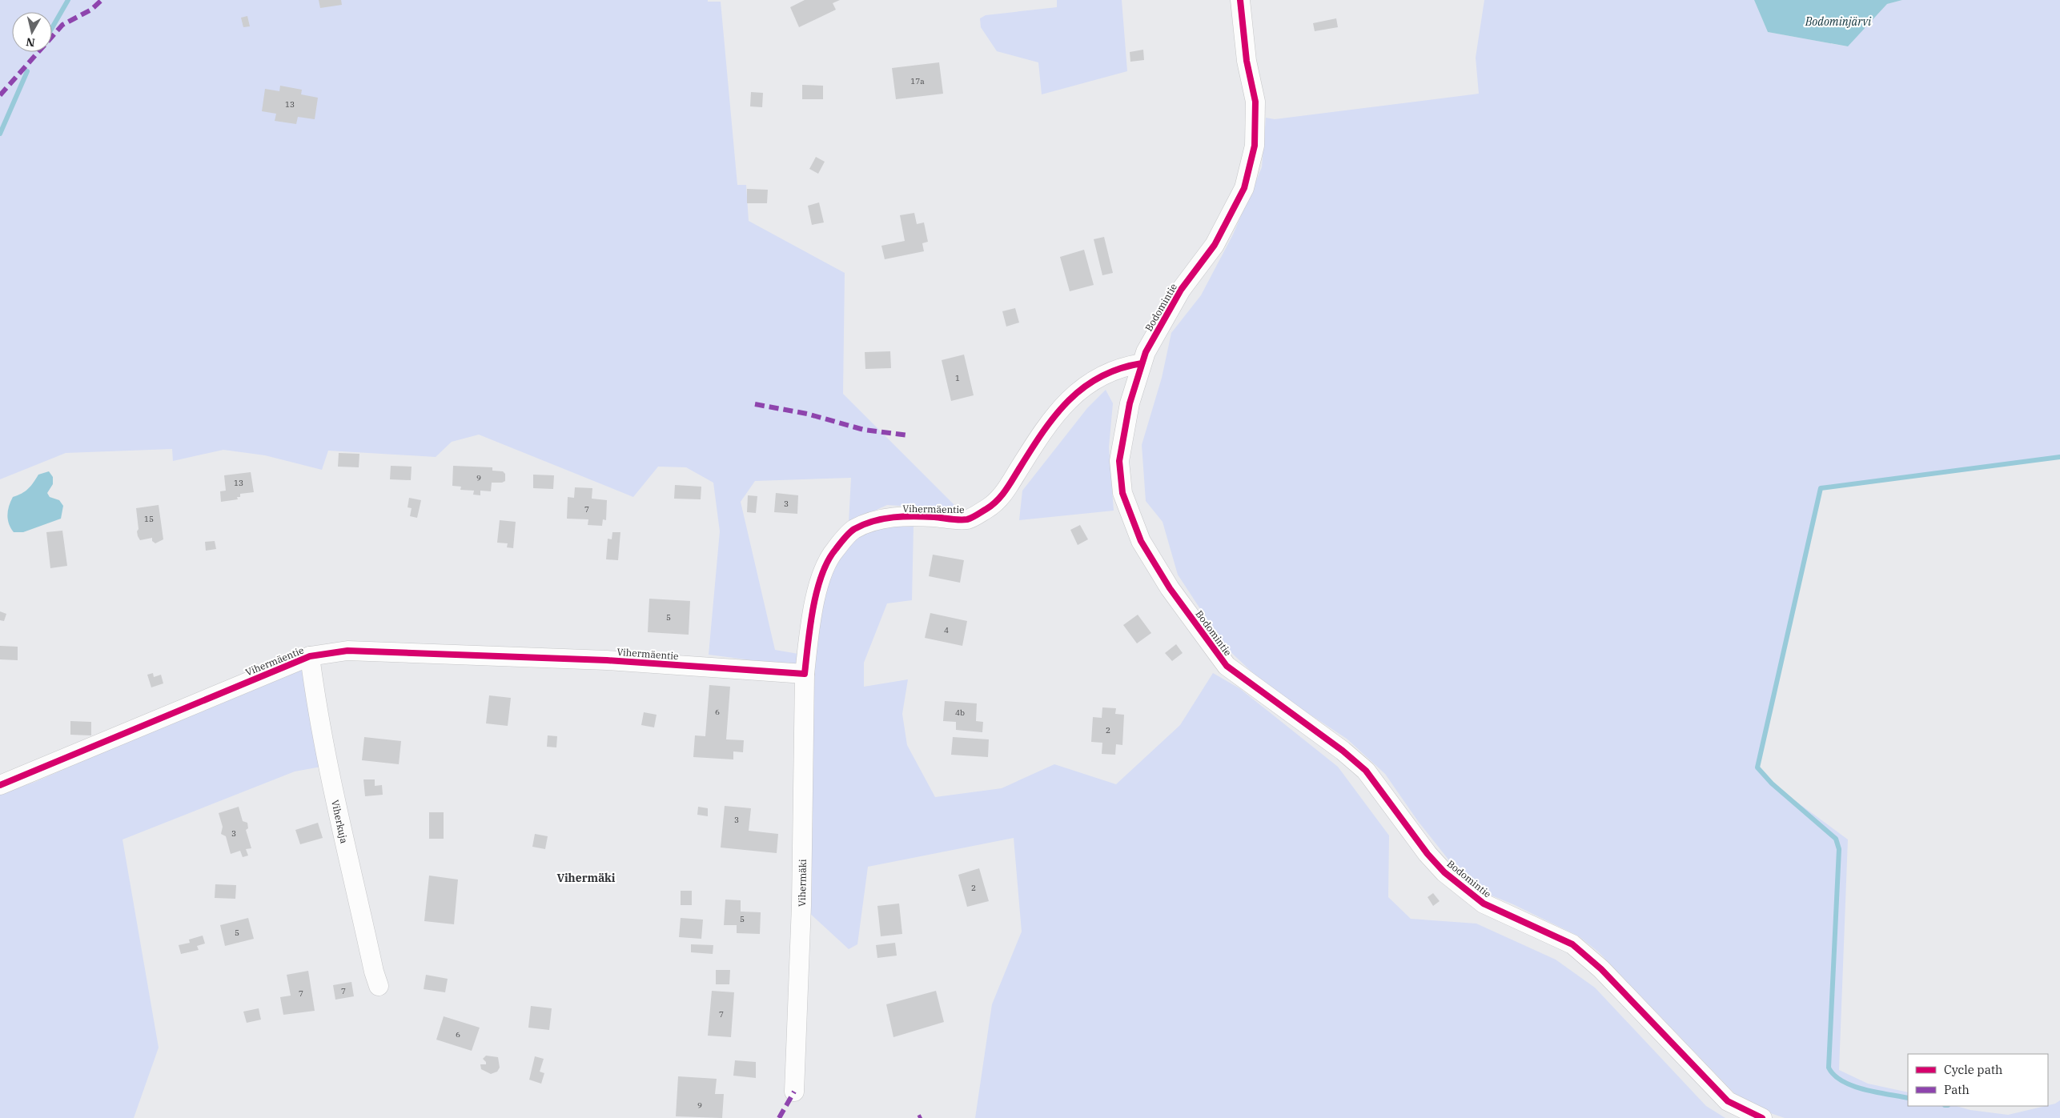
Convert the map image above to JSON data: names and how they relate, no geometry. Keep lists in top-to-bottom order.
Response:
{
  "streets": {
    "street": [
      "Bodomintie",
      "Vihermäentie",
      "Viherkuja",
      "Vihermäki"
    ]
  },
  "crossings": [
    ["Bodomintie", "Vihermäentie"],
    ["Vihermäentie", "Viherkuja"],
    ["Vihermäentie", "Vihermäki"]
  ],
  "districts": ["Vihermäki"],
  "water": ["Bodominjärvi"],
  "house_numbers": [
    "17a",
    "13",
    "1",
    "9",
    "13",
    "3",
    "7",
    "15",
    "5",
    "4",
    "6",
    "4b",
    "2",
    "3",
    "3",
    "2",
    "5",
    "5",
    "7",
    "7",
    "7",
    "6",
    "9"
  ],
  "legend": ["Cycle path", "Path"],
  "north": "bottom"
}
